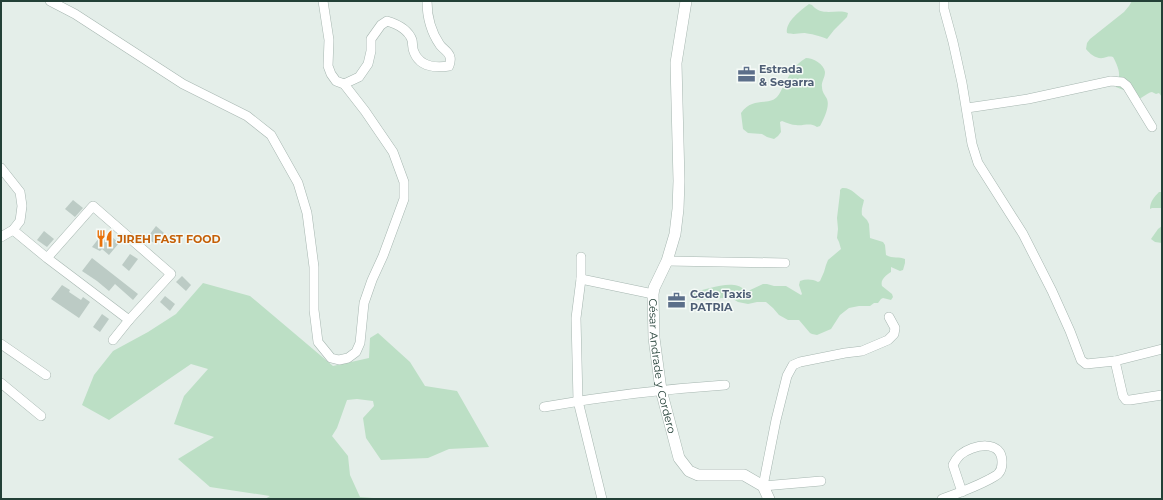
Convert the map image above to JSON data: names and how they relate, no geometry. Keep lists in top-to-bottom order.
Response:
{
  "streets": {
    "street": ["César Andrade y Cordero"]
  },
  "places": {
    "office": ["Estrada & Segarra", "Cede Taxis PATRIA"],
    "restaurant": ["JIREH FAST FOOD"]
  }
}
